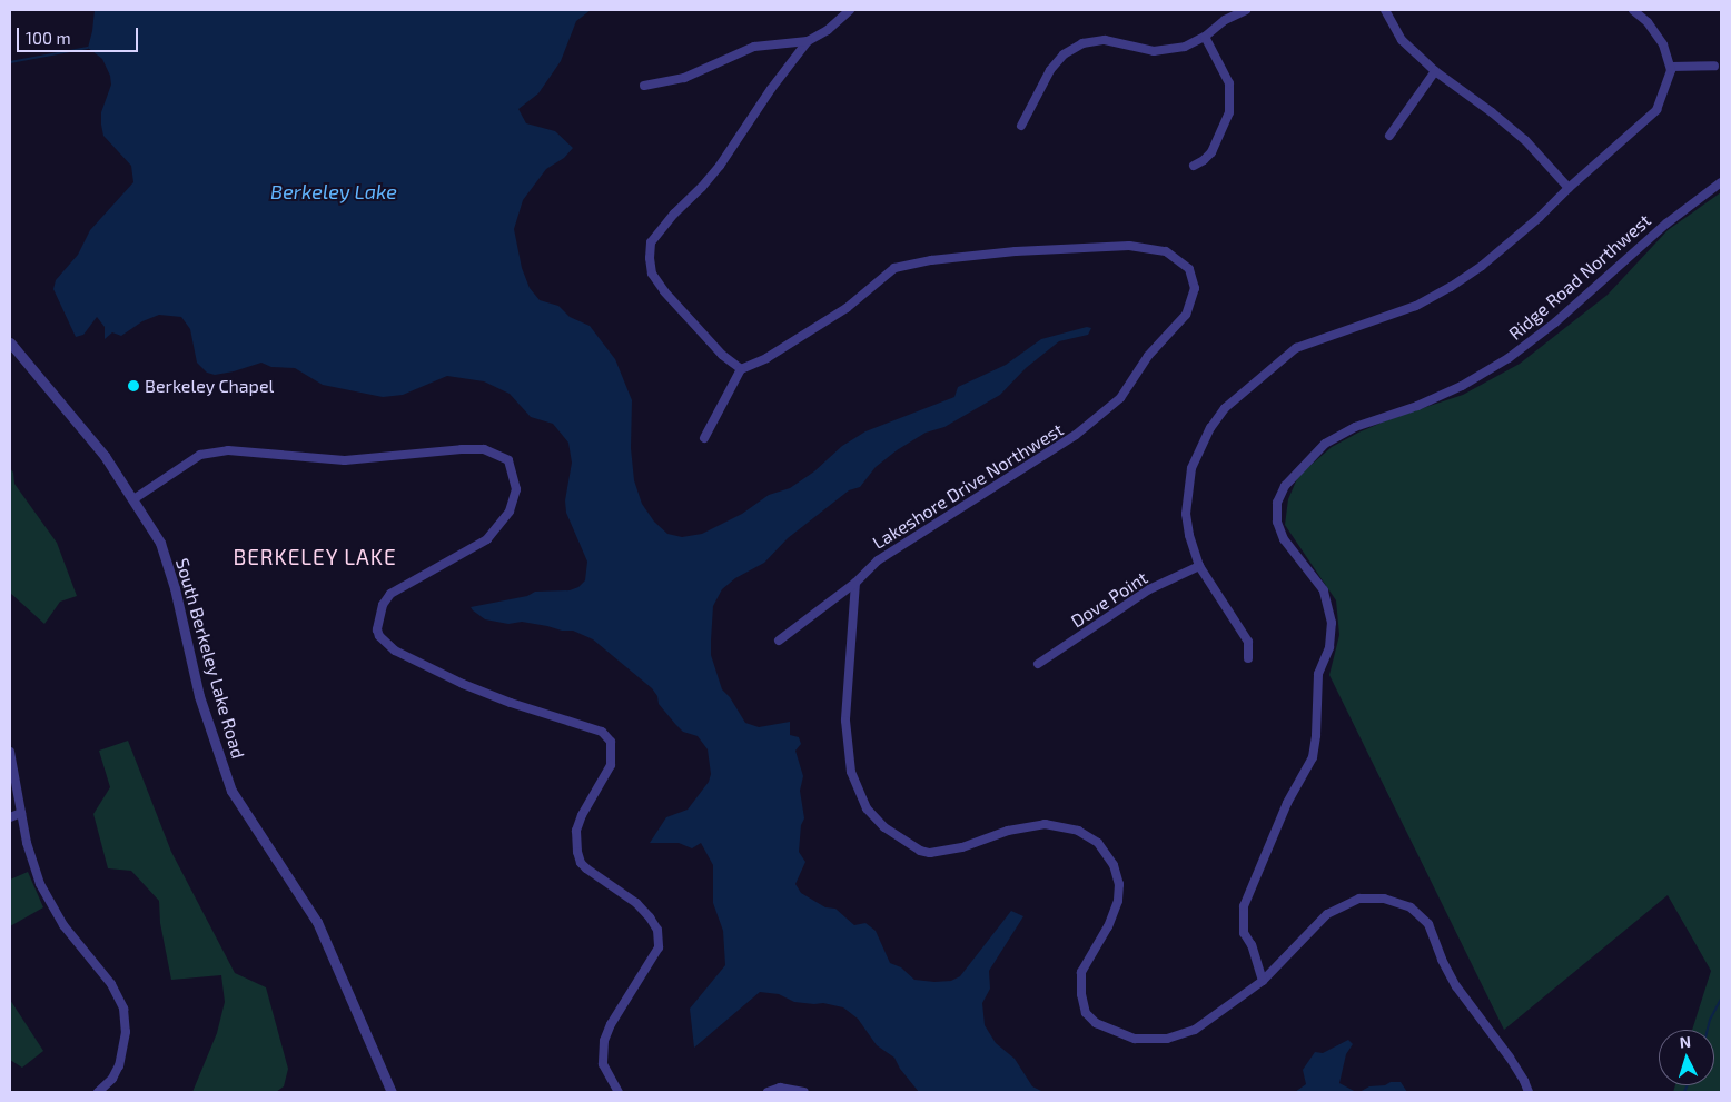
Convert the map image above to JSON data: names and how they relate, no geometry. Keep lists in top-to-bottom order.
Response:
{
  "streets": {
    "street": [
      "Ridge Road Northwest",
      "Lakeshore Drive Northwest",
      "Dove Point",
      "South Berkeley Lake Road"
    ]
  },
  "districts": ["BERKELEY LAKE"],
  "water": ["Berkeley Lake"],
  "places": ["Berkeley Chapel"],
  "scale_bar": "100 m",
  "north": "top"
}
